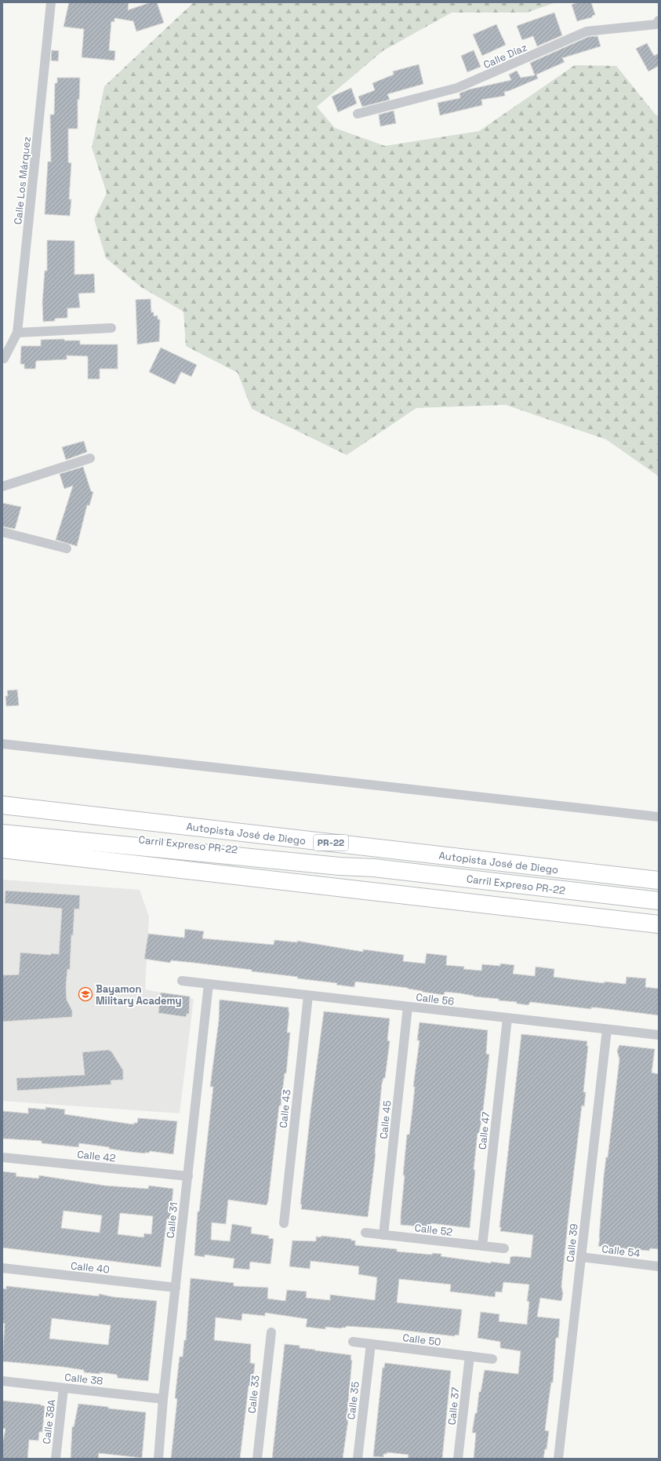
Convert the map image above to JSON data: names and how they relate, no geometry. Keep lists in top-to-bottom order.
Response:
{
  "streets": {
    "highway": ["Autopista José de Diego", "PR-22", "Carril Expreso PR-22"],
    "street": [
      "Calle Díaz",
      "Calle Los Márquez",
      "Calle 56",
      "Calle 43",
      "Calle 45",
      "Calle 47",
      "Calle 42",
      "Calle 31",
      "Calle 52",
      "Calle 39",
      "Calle 54",
      "Calle 40",
      "Calle 50",
      "Calle 38",
      "Calle 33",
      "Calle 35",
      "Calle 37",
      "Calle 38A"
    ]
  },
  "crossings": [
    ["Calle 56", "Calle 43"],
    ["Calle 56", "Calle 45"],
    ["Calle 56", "Calle 47"],
    ["Calle 56", "Calle 31"],
    ["Calle 56", "Calle 39"],
    ["Calle 45", "Calle 52"],
    ["Calle 47", "Calle 52"],
    ["Calle 42", "Calle 31"],
    ["Calle 31", "Calle 40"],
    ["Calle 31", "Calle 38"],
    ["Calle 39", "Calle 54"],
    ["Calle 50", "Calle 35"],
    ["Calle 50", "Calle 37"],
    ["Calle 38", "Calle 38A"]
  ],
  "places": {
    "school or university": ["Bayamon Military Academy"]
  }
}
